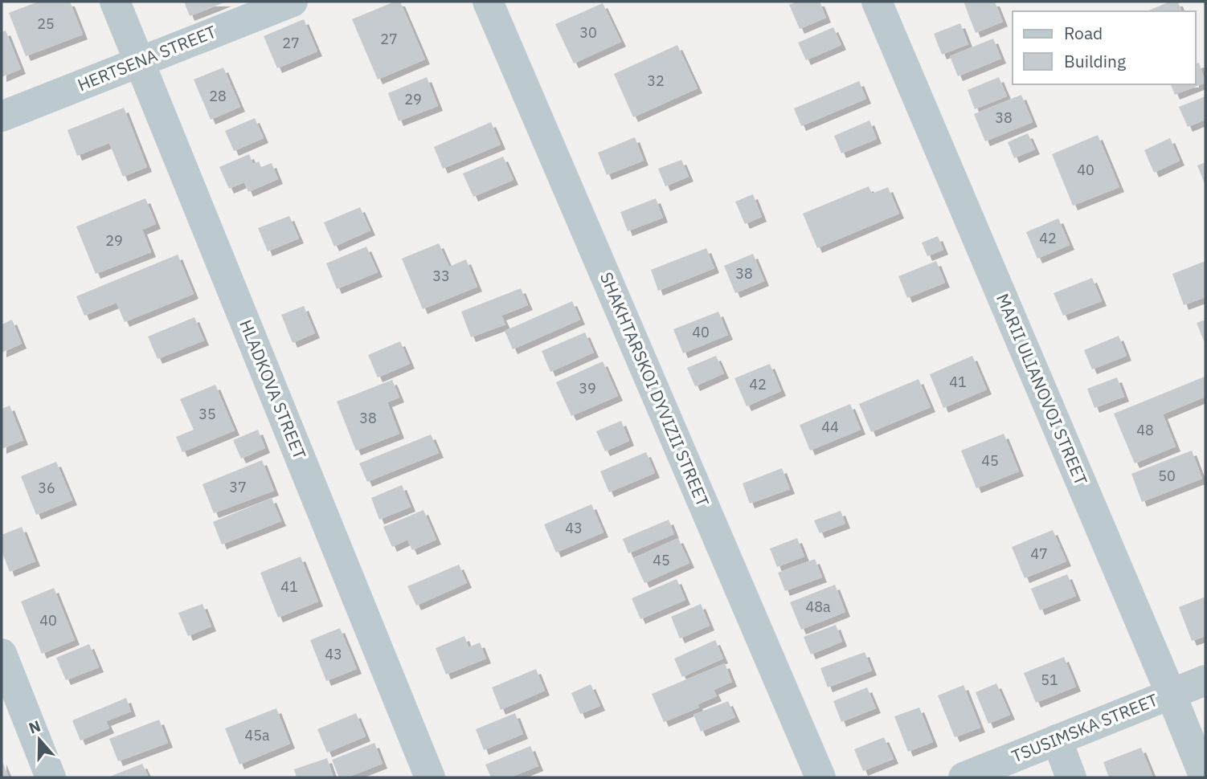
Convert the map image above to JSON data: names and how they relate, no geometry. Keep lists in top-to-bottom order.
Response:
{
  "streets": {
    "street": [
      "HERTSENA STREET",
      "HLADKOVA STREET",
      "SHAKHTARSKOI DYVIZII STREET",
      "MARII ULIANOVOI STREET",
      "TSUSIMSKA STREET"
    ]
  },
  "crossings": [
    ["HERTSENA STREET", "HLADKOVA STREET"],
    ["MARII ULIANOVOI STREET", "TSUSIMSKA STREET"]
  ],
  "house_numbers": [
    "25",
    "30",
    "27",
    "27",
    "32",
    "28",
    "29",
    "38",
    "40",
    "42",
    "29",
    "38",
    "33",
    "40",
    "41",
    "42",
    "39",
    "35",
    "38",
    "44",
    "48",
    "45",
    "50",
    "37",
    "36",
    "43",
    "47",
    "45",
    "41",
    "48а",
    "40",
    "43",
    "51",
    "45а"
  ],
  "legend": ["Road", "Building"],
  "north": "top"
}
